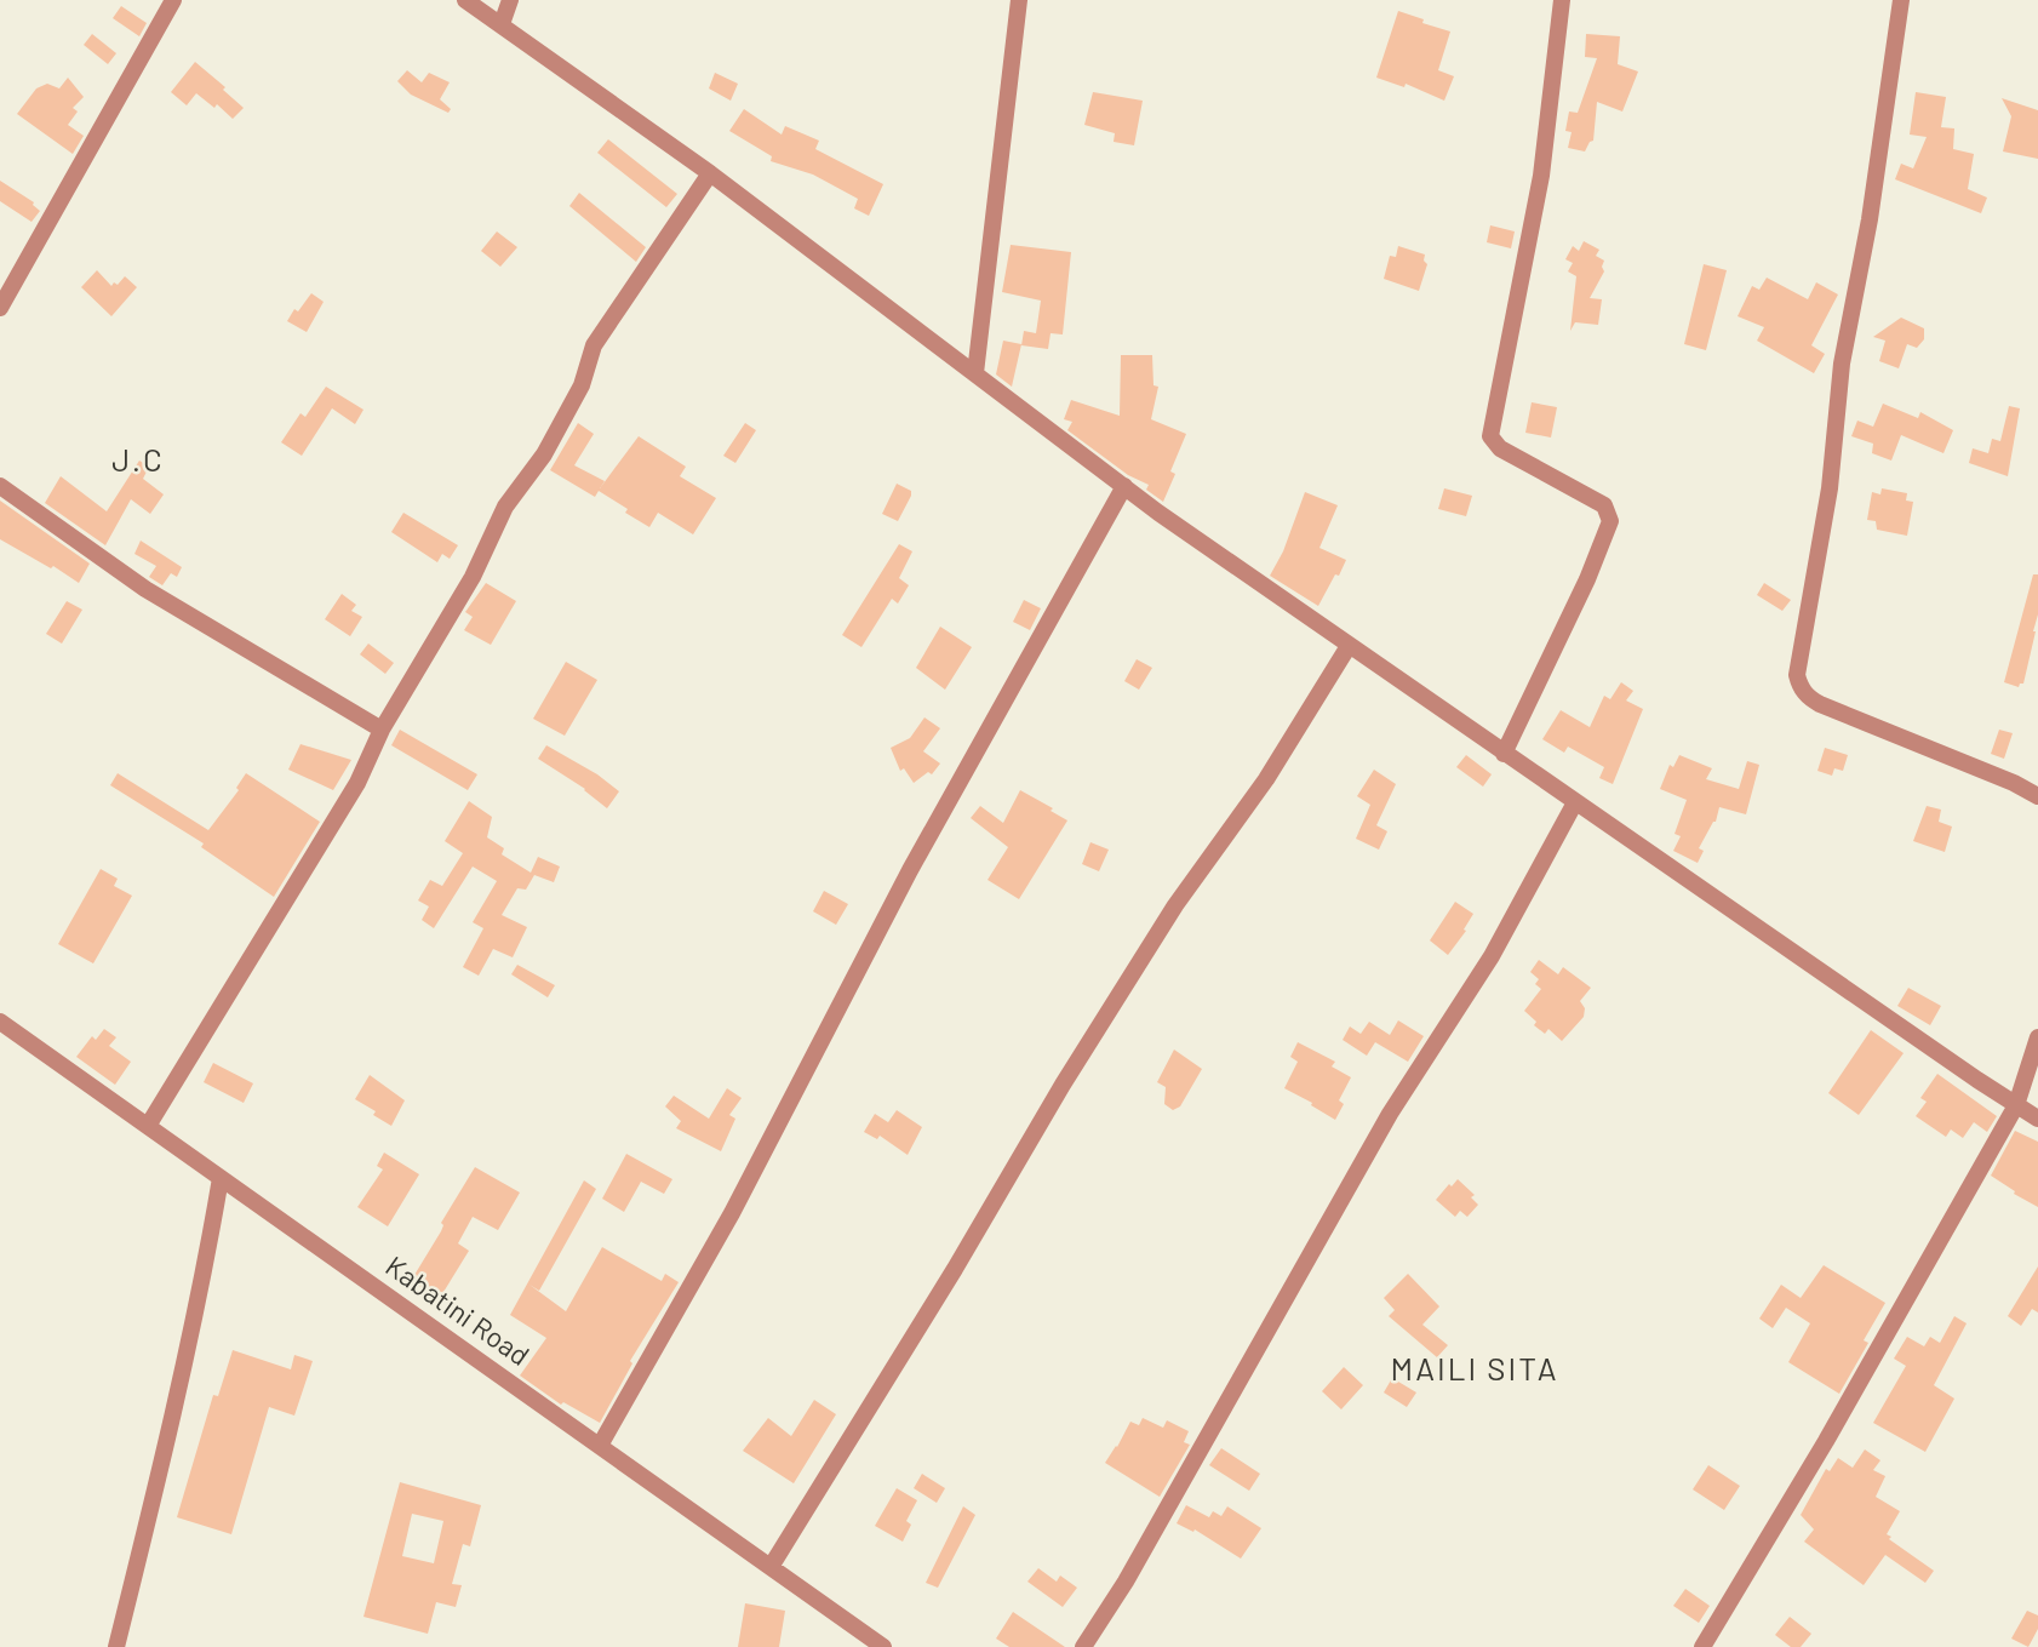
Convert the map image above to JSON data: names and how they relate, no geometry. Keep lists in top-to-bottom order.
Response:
{
  "streets": {
    "street": ["Kabatini Road"]
  },
  "districts": ["J.C", "MAILI SITA"]
}
